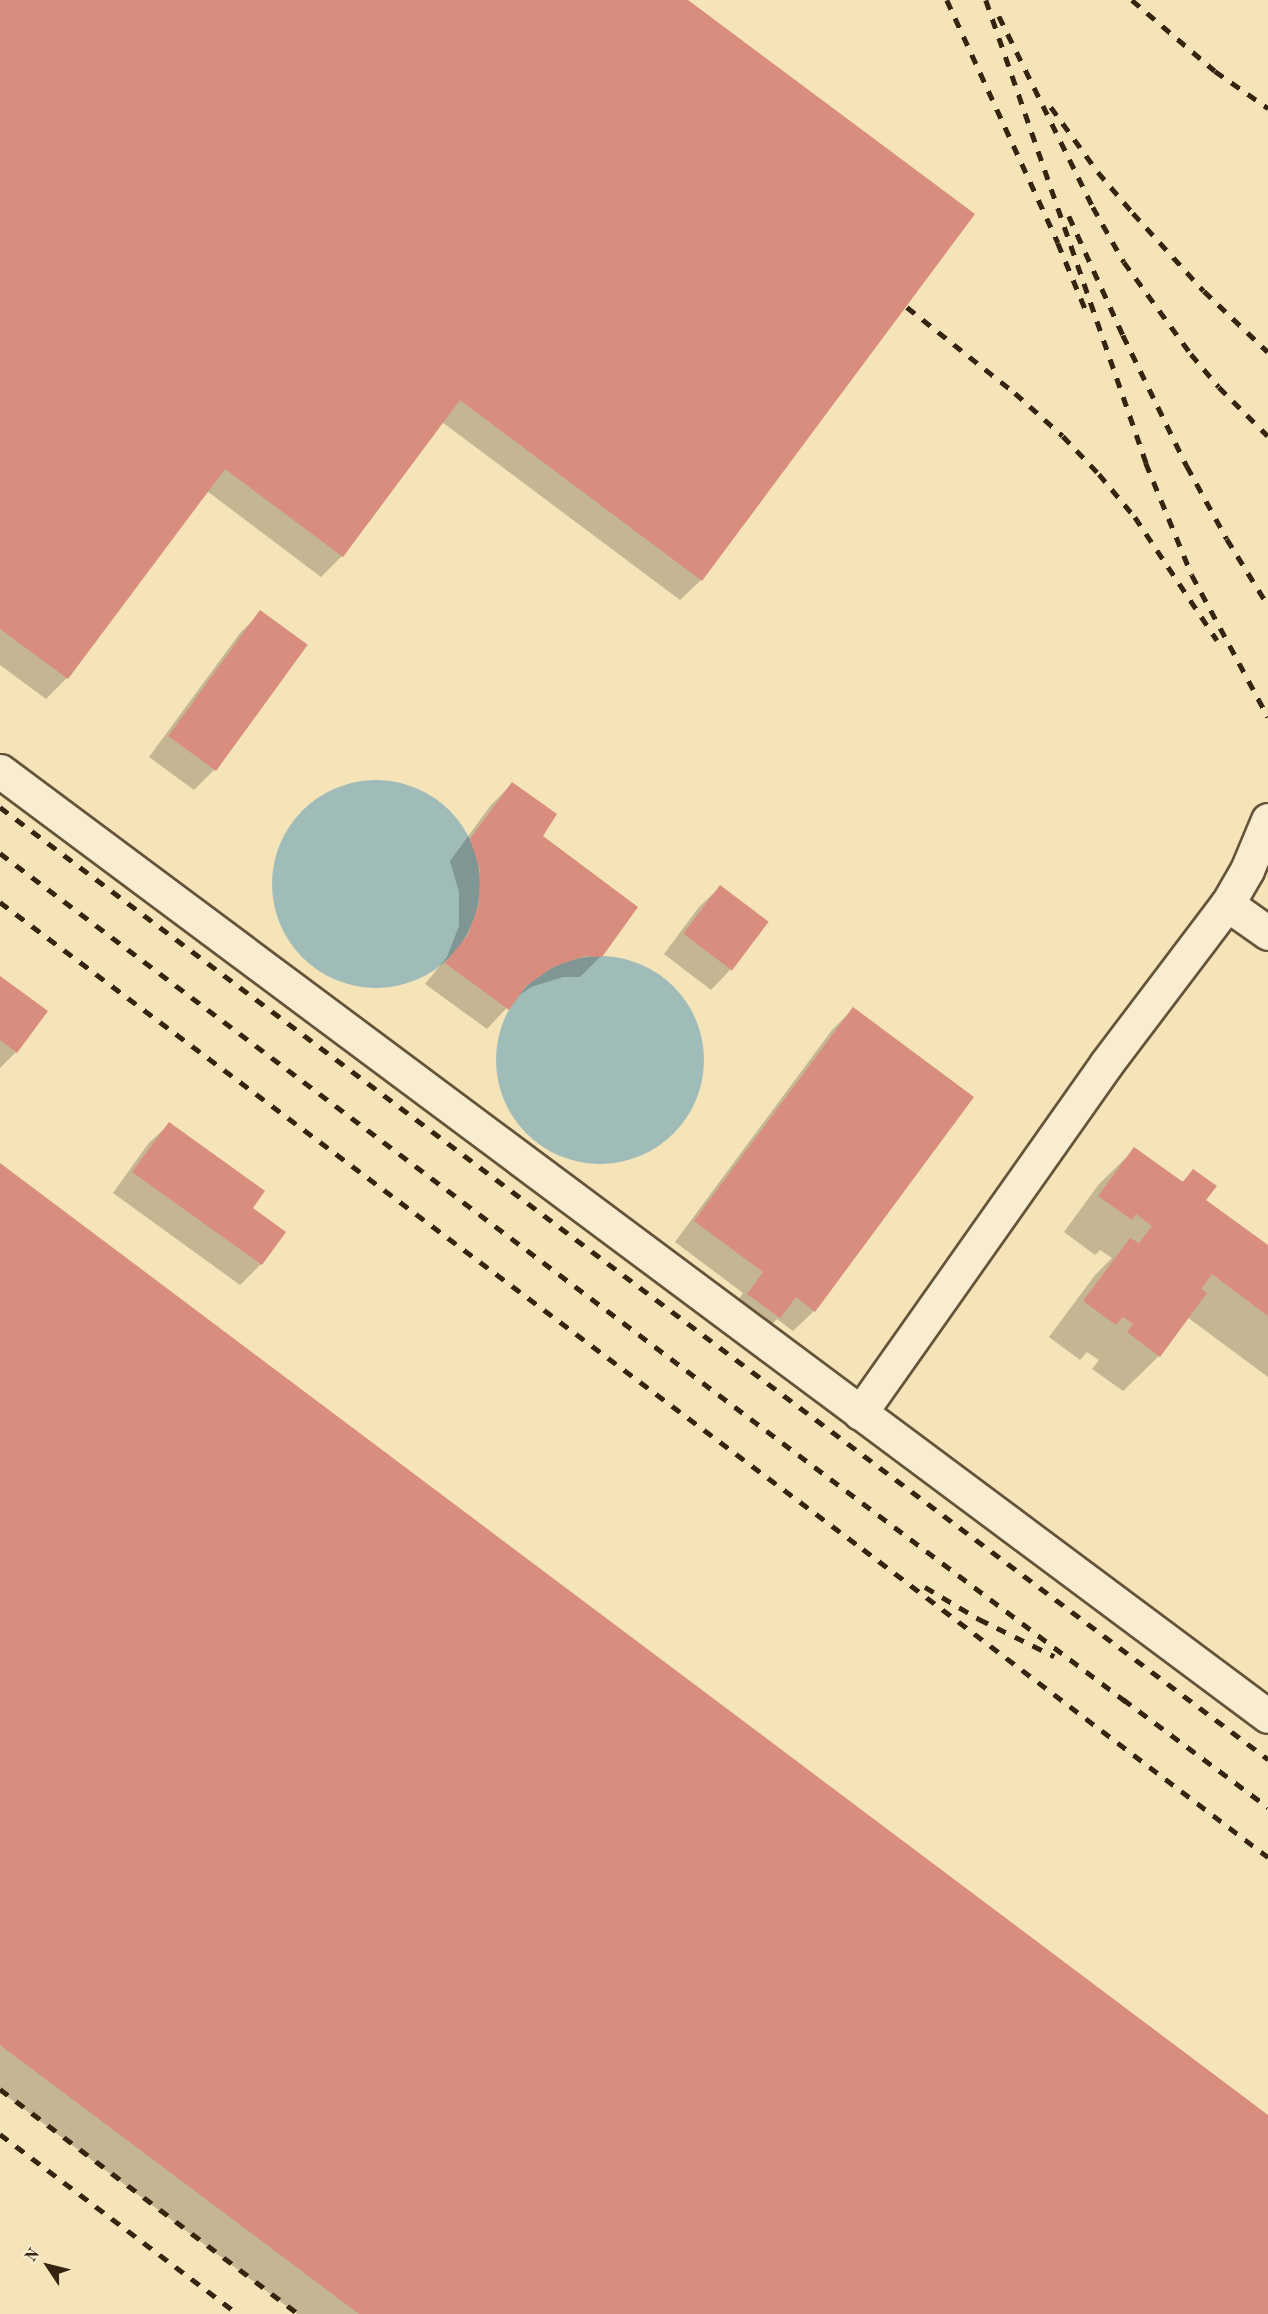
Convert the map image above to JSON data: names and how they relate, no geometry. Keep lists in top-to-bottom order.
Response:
{
  "north": "top left"
}
